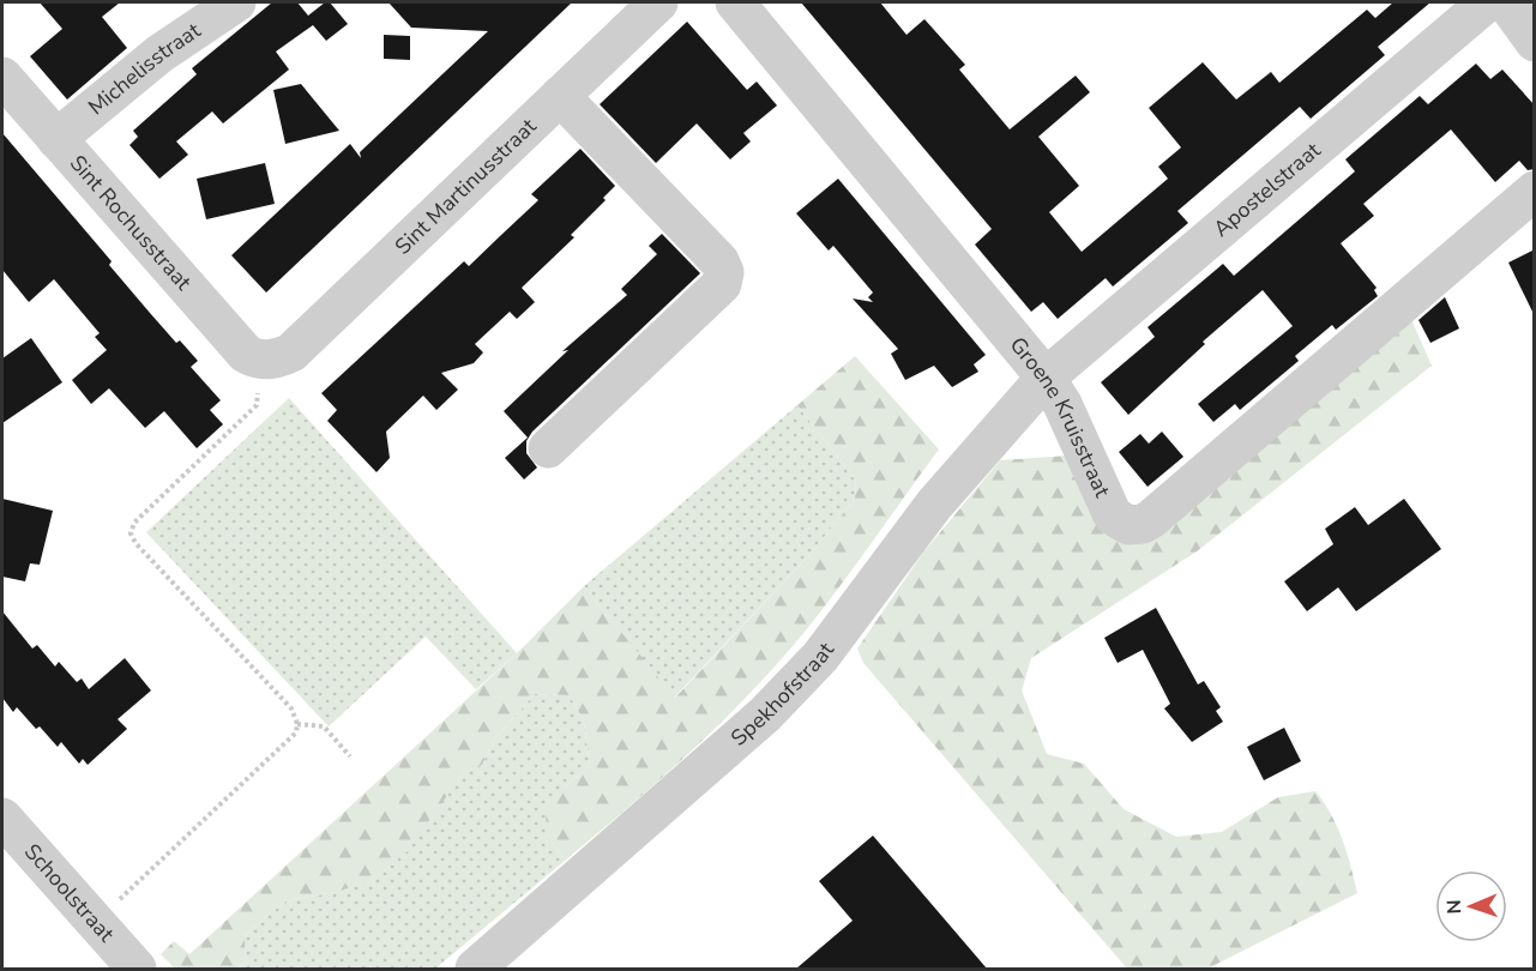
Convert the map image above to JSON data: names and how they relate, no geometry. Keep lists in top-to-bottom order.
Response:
{
  "streets": {
    "street": [
      "Michelisstraat",
      "Sint Martinusstraat",
      "Apostelstraat",
      "Sint Rochusstraat",
      "Groene Kruisstraat",
      "Spekhofstraat",
      "Schoolstraat"
    ]
  },
  "crossings": [
    ["Michelisstraat", "Sint Rochusstraat"],
    ["Sint Martinusstraat", "Sint Rochusstraat"],
    ["Apostelstraat", "Groene Kruisstraat"],
    ["Apostelstraat", "Spekhofstraat"],
    ["Groene Kruisstraat", "Spekhofstraat"]
  ],
  "north": "left"
}
